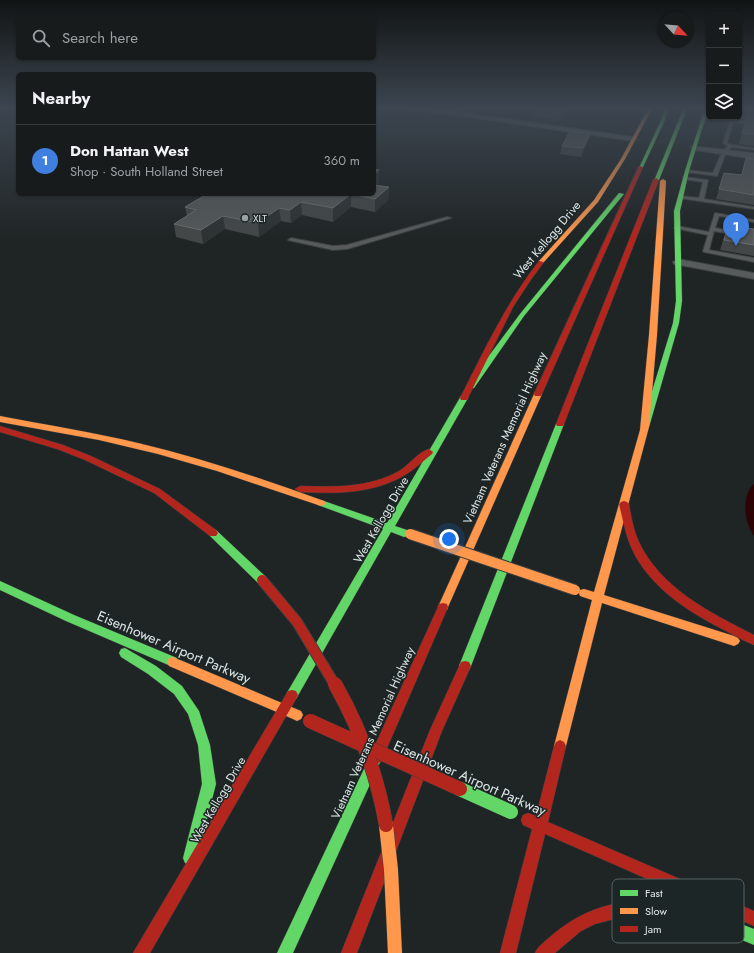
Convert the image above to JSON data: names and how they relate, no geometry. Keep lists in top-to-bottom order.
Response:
{
  "streets": {
    "main road": ["West Kellogg Drive", "Vietnam Veterans Memorial Highway", "Eisenhower Airport Parkway"]
  },
  "crossings": [
    ["West Kellogg Drive", "Eisenhower Airport Parkway"]
  ],
  "places": ["XLT"],
  "legend": ["Fast", "Slow", "Jam"],
  "north": "bottom right",
  "page": {
    "map_buttons": ["+", "−"],
    "search": "Search here",
    "heading": "Nearby",
    "list": [
      {
        "mark": "1",
        "name": "Don Hattan West",
        "note": "Shop · South Holland Street",
        "value": "360 m"
      }
    ],
    "pins": "1"
  }
}
